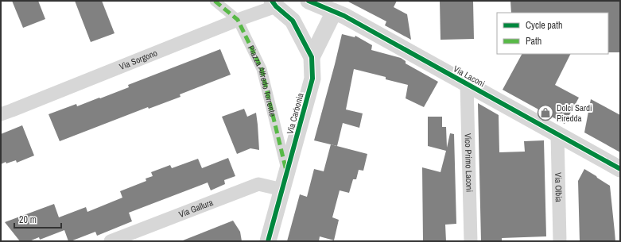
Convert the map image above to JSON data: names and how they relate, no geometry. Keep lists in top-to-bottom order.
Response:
{
  "streets": {
    "street": [
      "Via Sorgono",
      "Via Laconi",
      "Piazza Alfredo Torrente",
      "Via Carbonia",
      "Vico Primo Laconi",
      "Via Olbia",
      "Via Gallura"
    ]
  },
  "crossings": [
    ["Via Sorgono", "Piazza Alfredo Torrente"],
    ["Via Sorgono", "Via Carbonia"],
    ["Via Laconi", "Via Carbonia"],
    ["Via Laconi", "Vico Primo Laconi"],
    ["Via Laconi", "Via Olbia"],
    ["Piazza Alfredo Torrente", "Via Carbonia"],
    ["Via Carbonia", "Via Gallura"]
  ],
  "places": {
    "shop": ["Dolci Sardi Piredda"]
  },
  "legend": ["Cycle path", "Path"],
  "scale_bar": "20 m"
}
